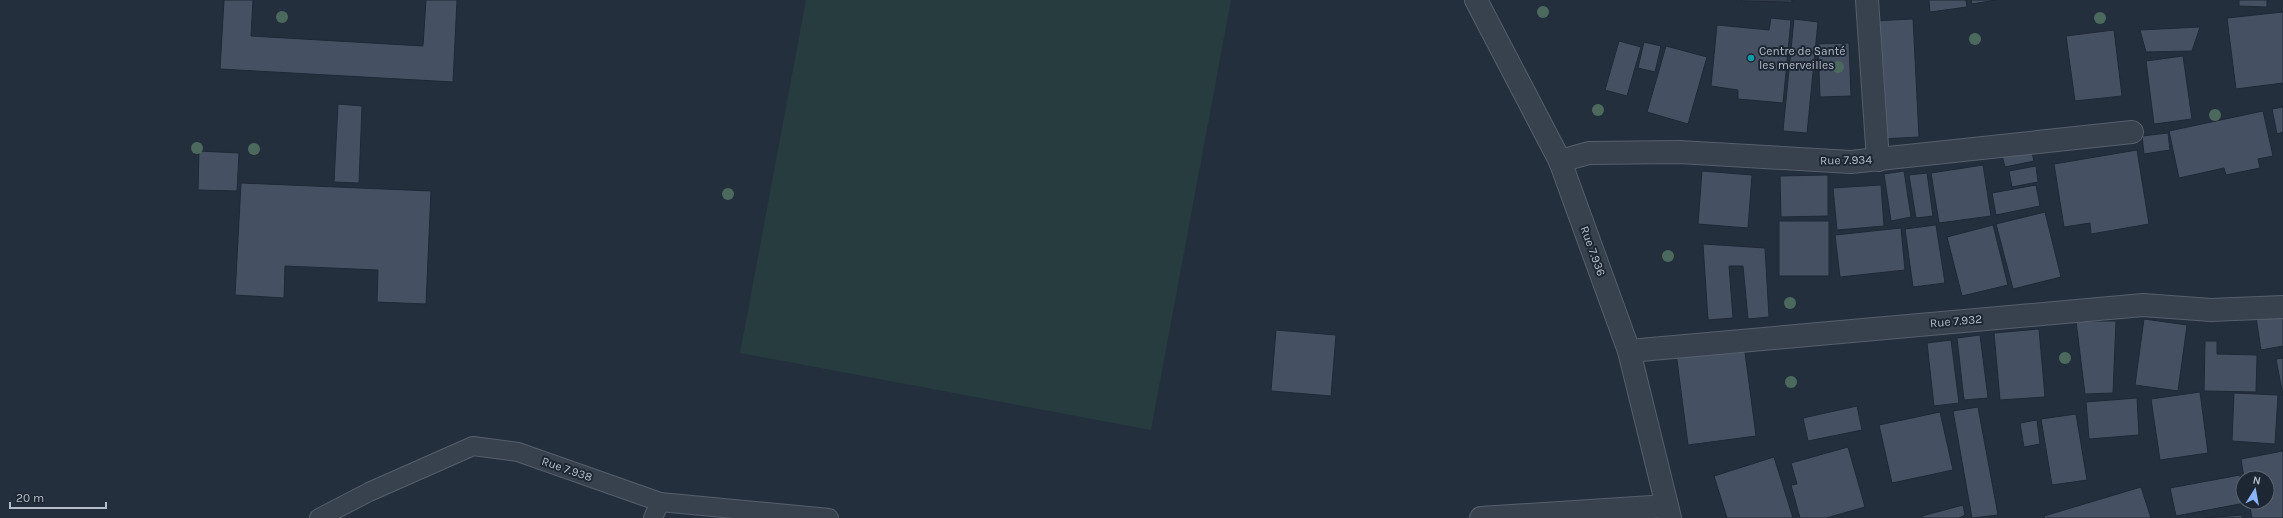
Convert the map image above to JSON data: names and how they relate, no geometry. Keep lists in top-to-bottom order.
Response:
{
  "streets": {
    "street": ["Rue 7.934", "Rue 7.936", "Rue 7.932"],
    "lane": ["Rue 7.938"]
  },
  "crossings": [
    ["Rue 7.934", "Rue 7.936"],
    ["Rue 7.936", "Rue 7.932"]
  ],
  "places": ["Centre de Santé les merveilles"],
  "scale_bar": "20 m",
  "north": "top"
}
